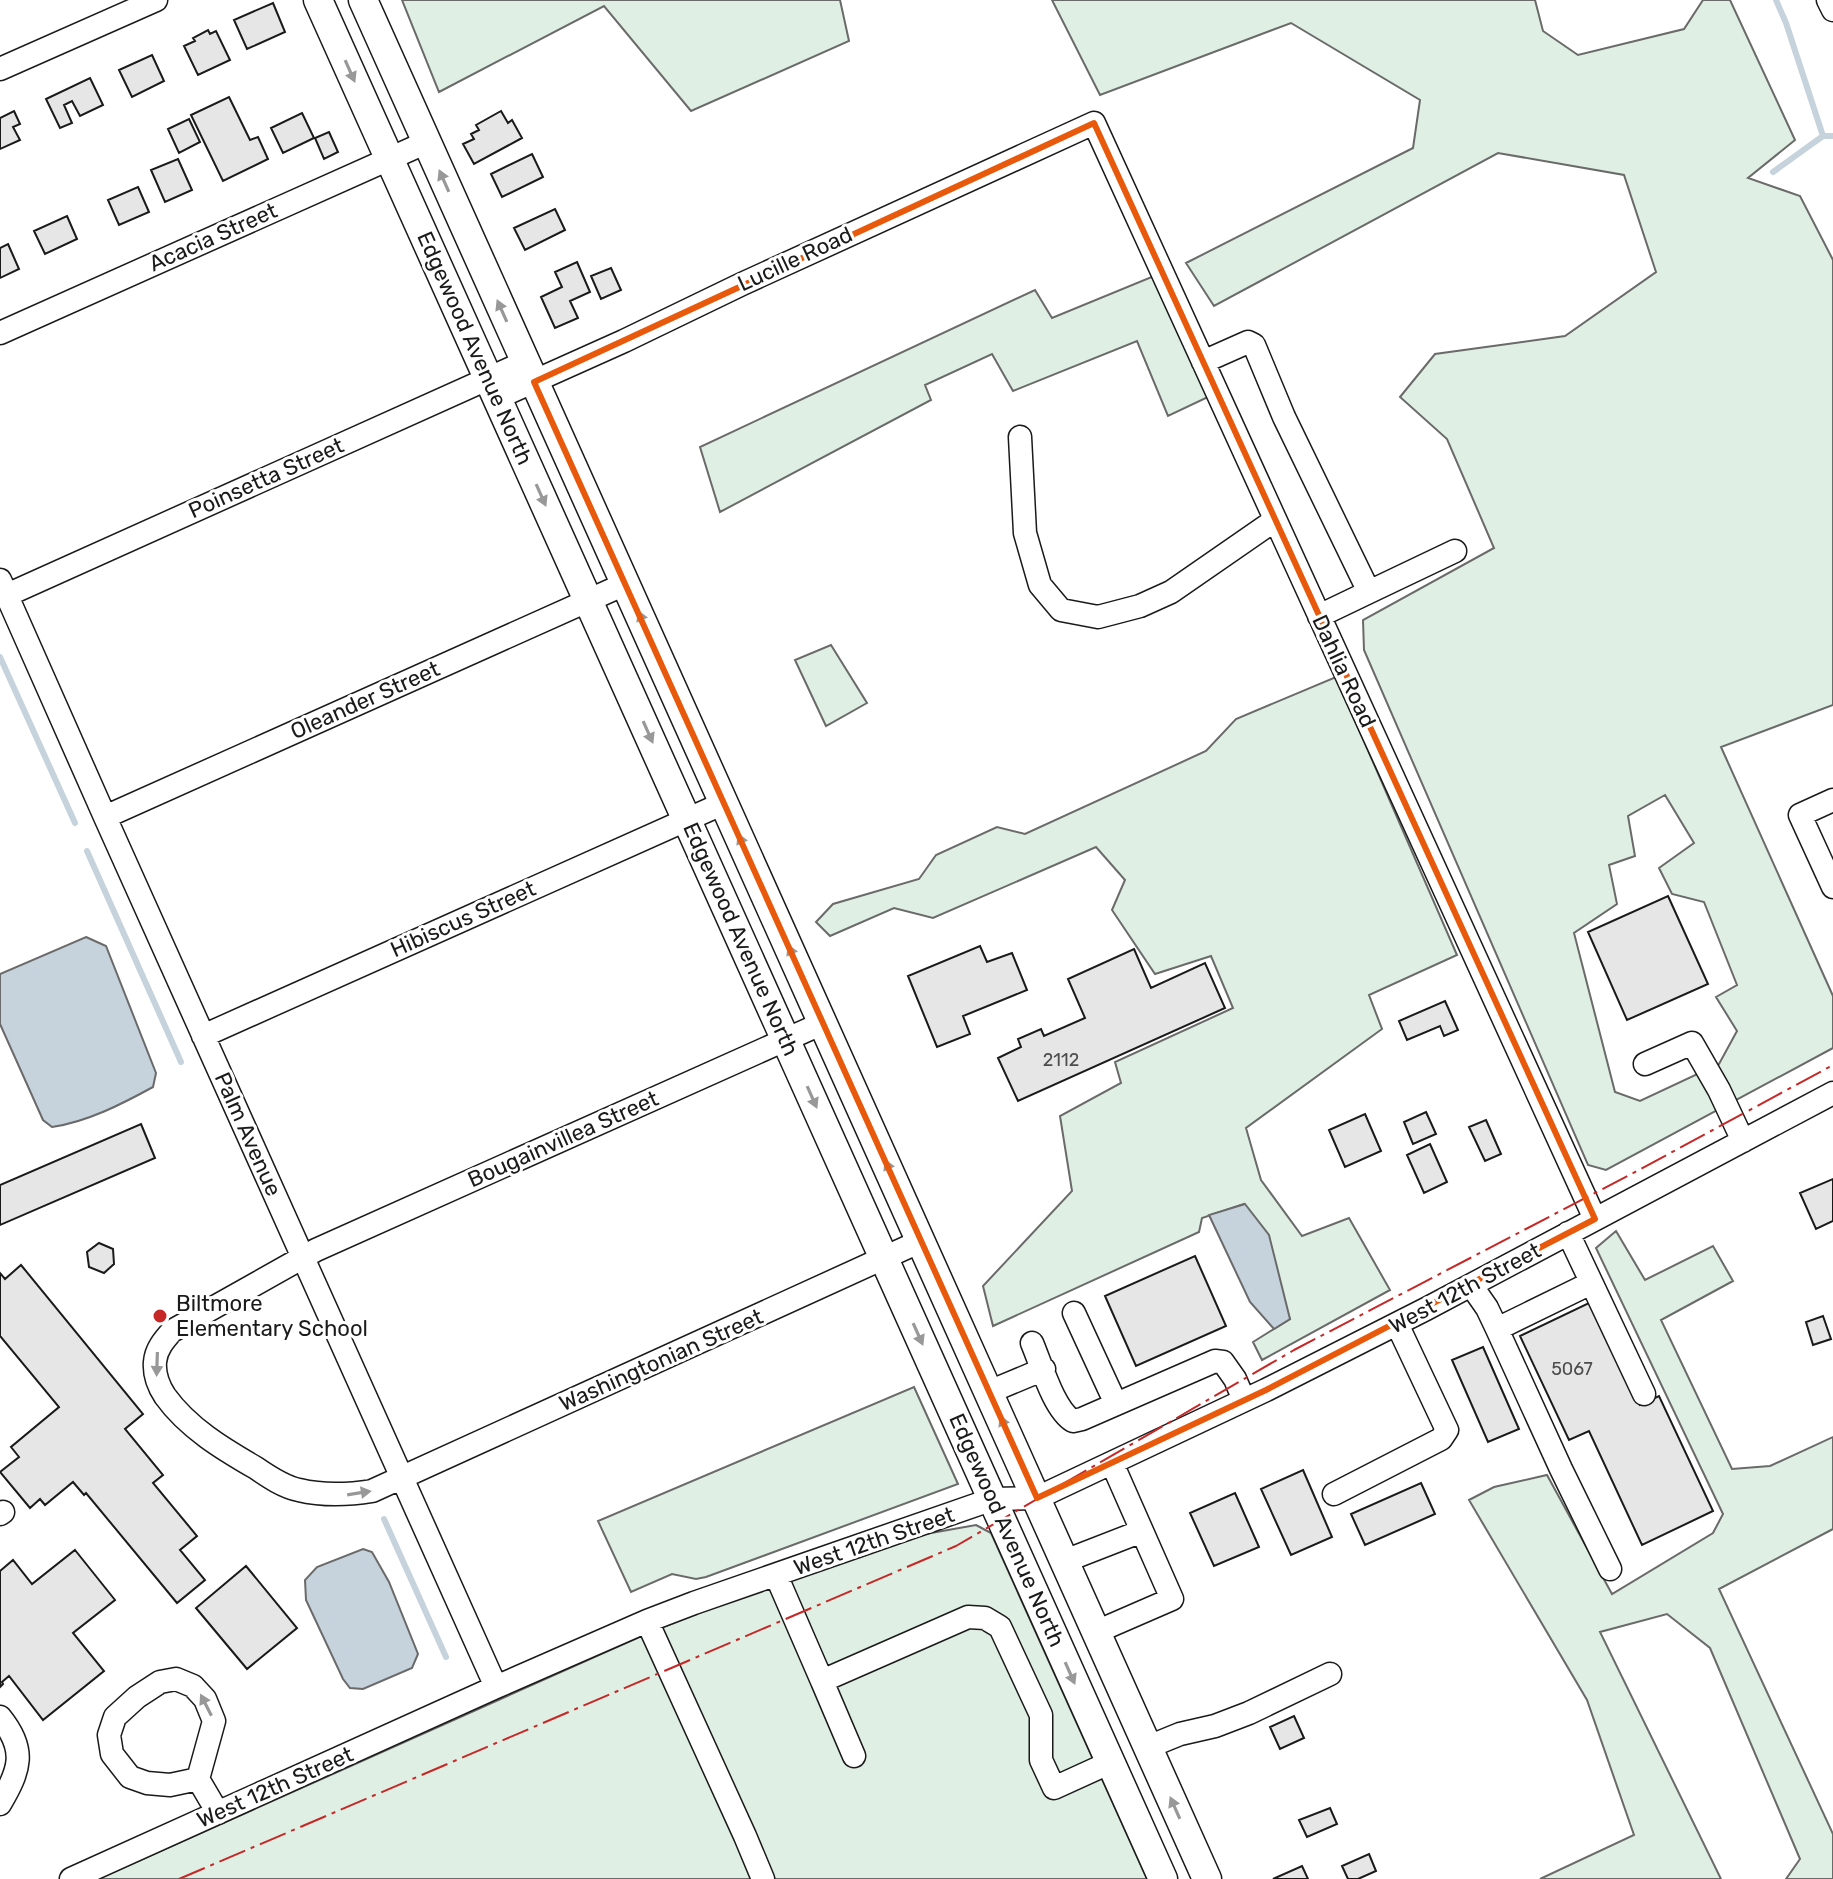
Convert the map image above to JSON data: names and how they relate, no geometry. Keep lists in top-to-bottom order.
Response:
{
  "streets": {
    "main road": ["Edgewood Avenue North"],
    "street": [
      "Acacia Street",
      "Lucille Road",
      "Poinsetta Street",
      "Dahlia Road",
      "Oleander Street",
      "Hibiscus Street",
      "Palm Avenue",
      "Bougainvillea Street",
      "West 12th Street",
      "Washingtonian Street"
    ]
  },
  "crossings": [
    ["Acacia Street", "Edgewood Avenue North"],
    ["Lucille Road", "Edgewood Avenue North"],
    ["Lucille Road", "Poinsetta Street"],
    ["Lucille Road", "Dahlia Road"],
    ["Edgewood Avenue North", "Poinsetta Street"],
    ["Edgewood Avenue North", "Oleander Street"],
    ["Edgewood Avenue North", "Hibiscus Street"],
    ["Edgewood Avenue North", "Bougainvillea Street"],
    ["Edgewood Avenue North", "West 12th Street"],
    ["Edgewood Avenue North", "Washingtonian Street"],
    ["Poinsetta Street", "Palm Avenue"],
    ["Dahlia Road", "West 12th Street"],
    ["Oleander Street", "Palm Avenue"],
    ["Hibiscus Street", "Palm Avenue"],
    ["Palm Avenue", "Bougainvillea Street"],
    ["Palm Avenue", "West 12th Street"],
    ["Palm Avenue", "Washingtonian Street"],
    ["Bougainvillea Street", "Washingtonian Street"]
  ],
  "places": ["Biltmore Elementary School"],
  "house_numbers": ["2112", "5067"]
}
